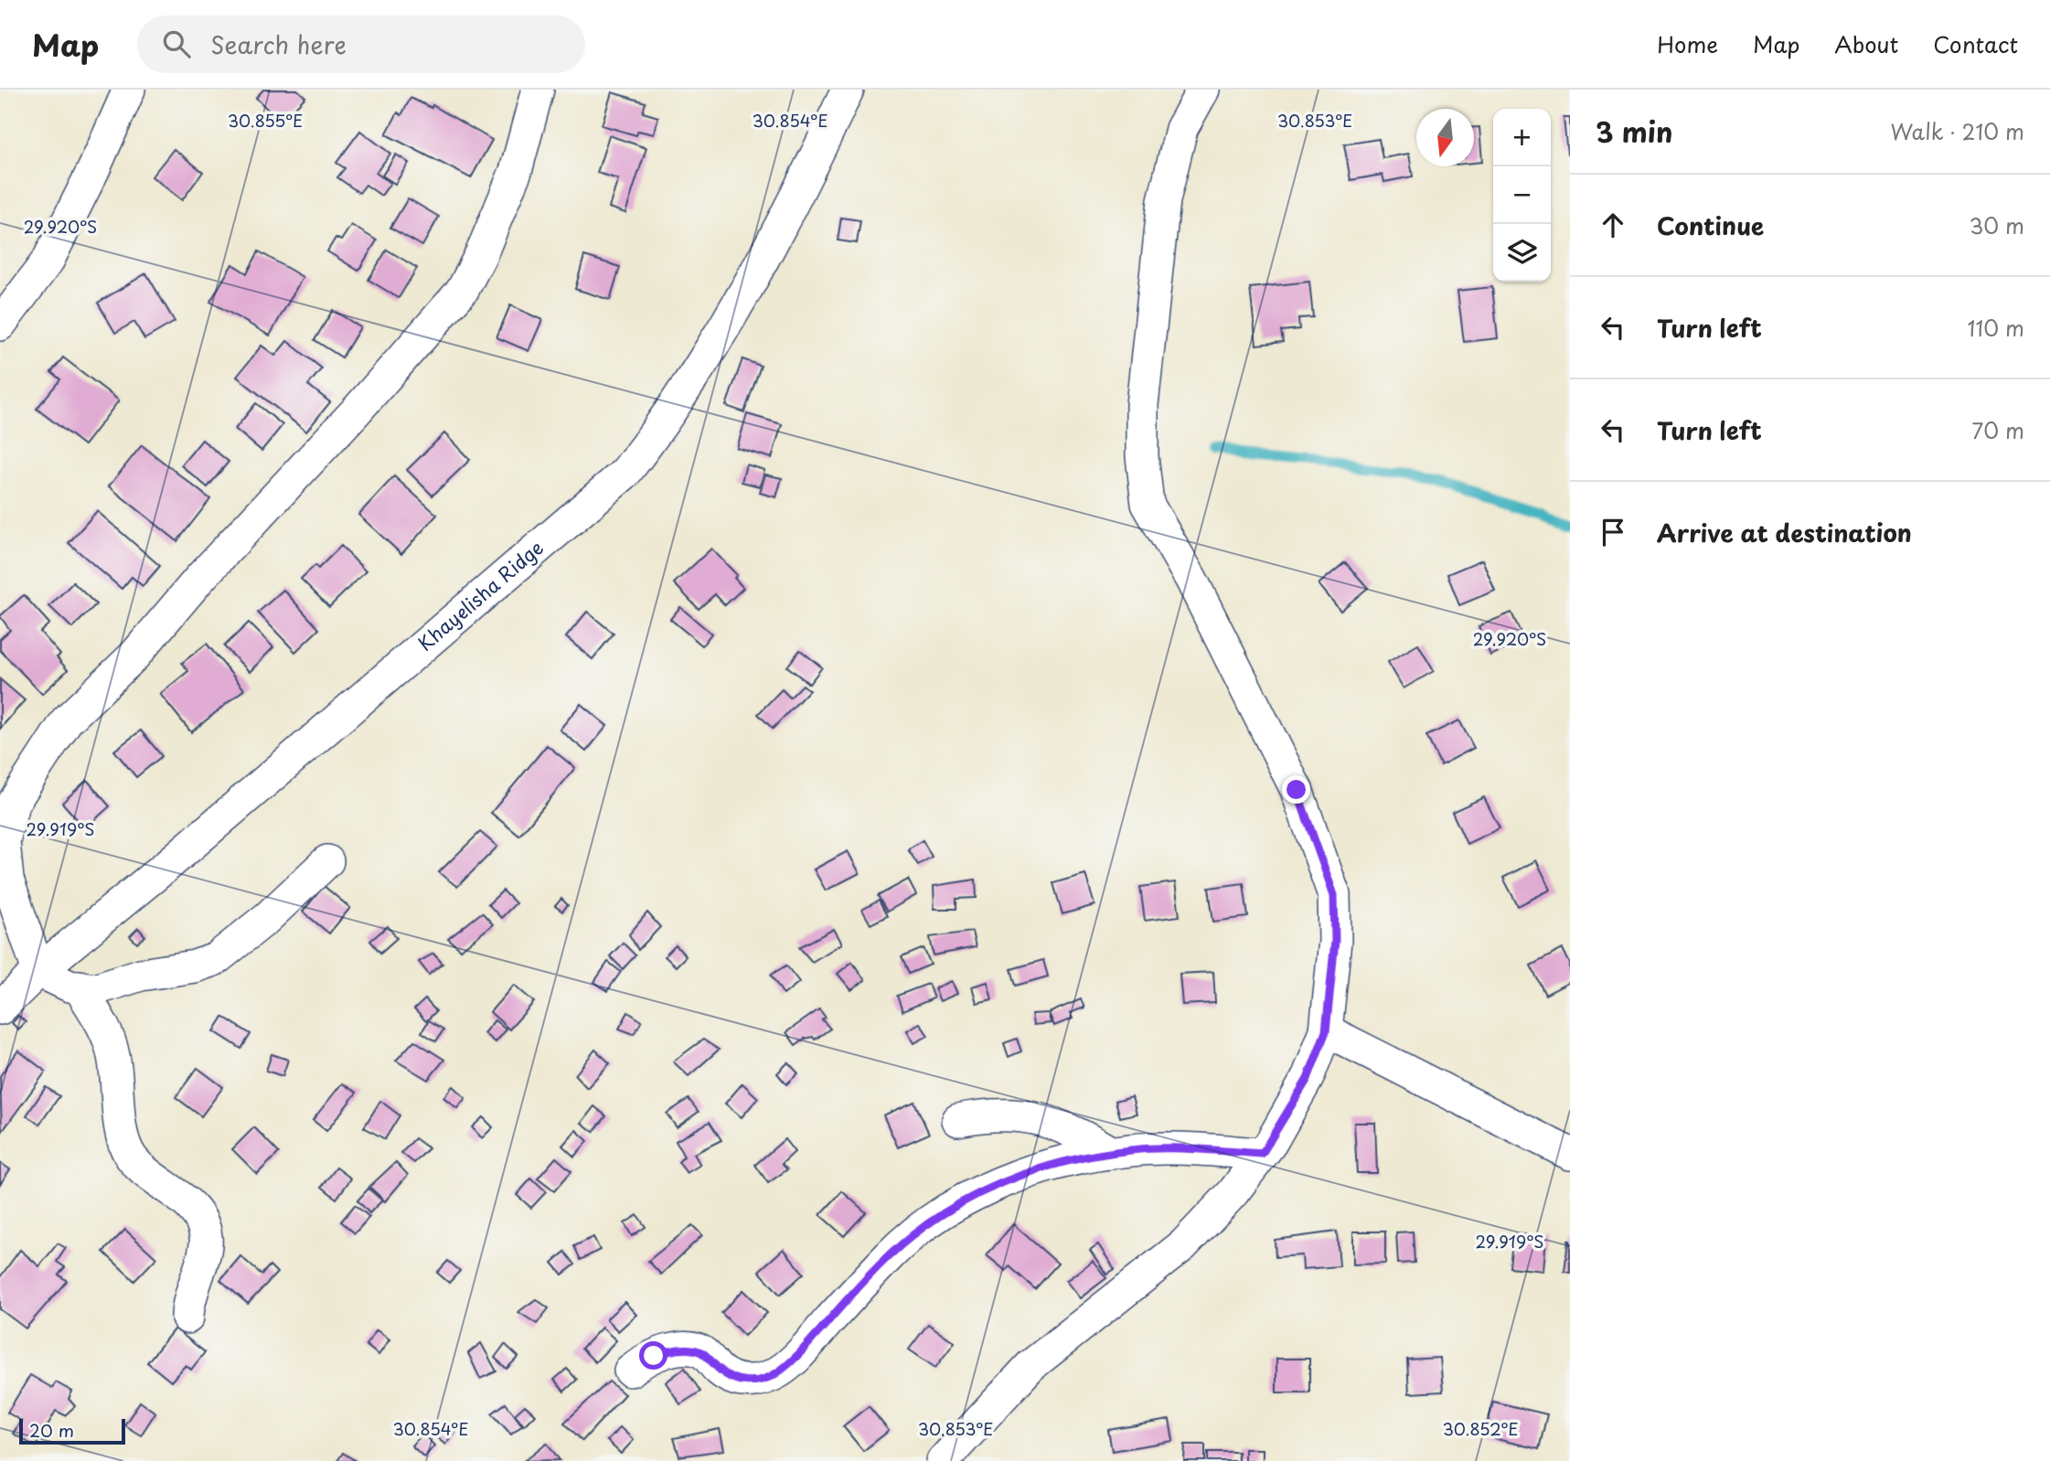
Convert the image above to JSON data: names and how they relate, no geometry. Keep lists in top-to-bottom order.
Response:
{
  "streets": {
    "street": ["Khayelisha Ridge"]
  },
  "scale_bar": "20 m",
  "north": "bottom",
  "page": {
    "header": "Map",
    "search": "Search here",
    "nav": [
      "Home",
      "Map",
      "About",
      "Contact"
    ],
    "heading": ["3 min", "Walk · 210 m"],
    "map_buttons": ["+", "−"],
    "list": [
      ["Continue", "30 m"],
      ["Turn left", "110 m"],
      ["Turn left", "70 m"],
      "Arrive at destination"
    ],
    "scale": "20 m"
  },
  "coordinates": [
    "30.855°E",
    "30.854°E",
    "30.853°E",
    "29.920°S",
    "29.919°S",
    "30.852°E"
  ]
}
